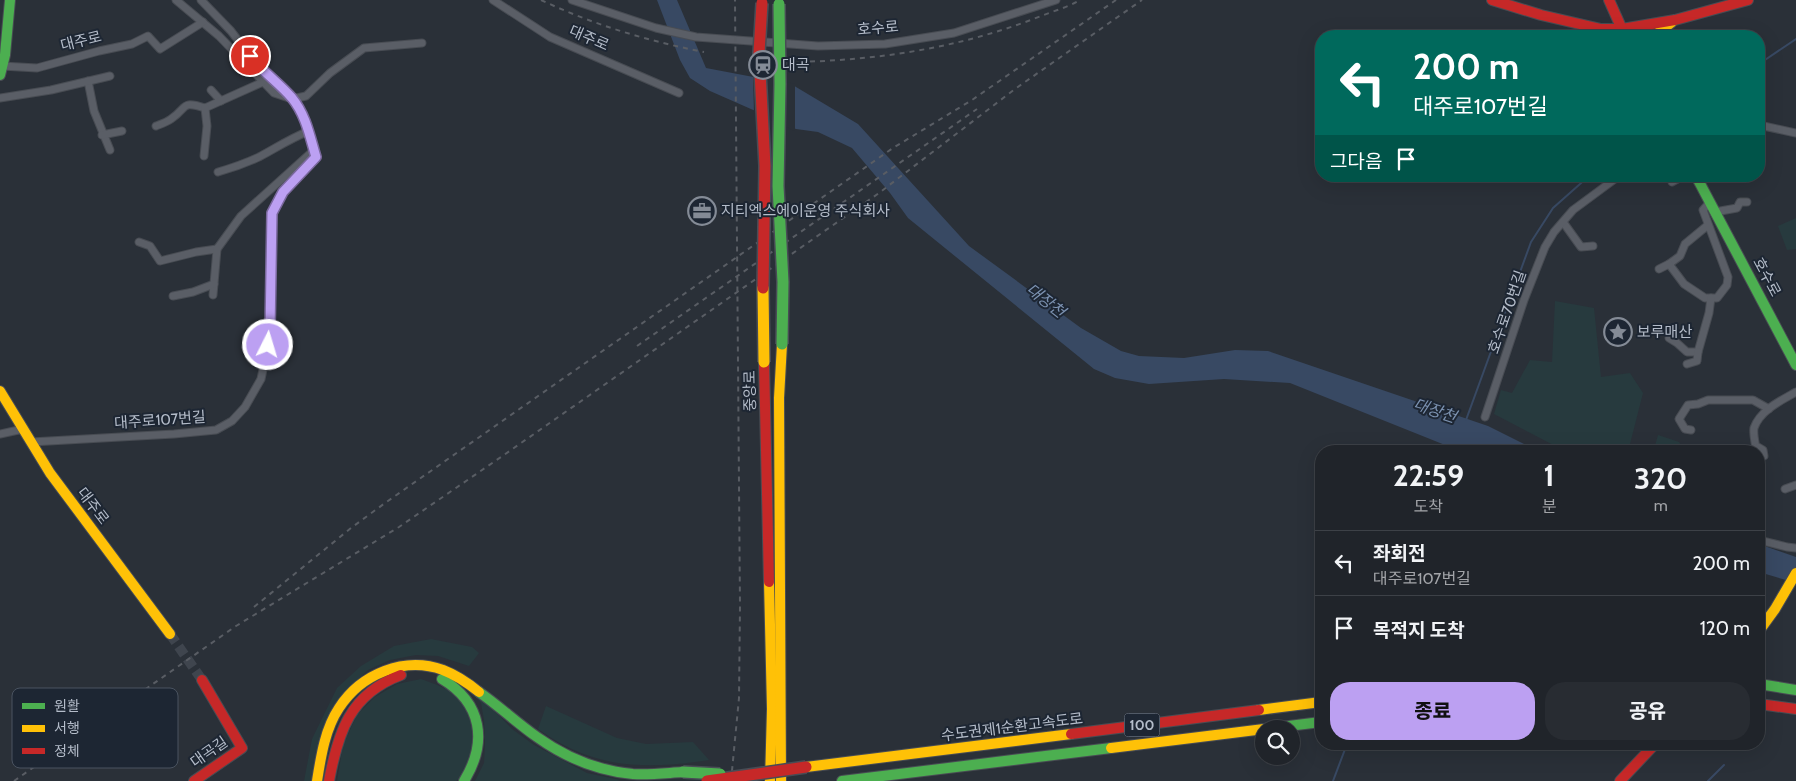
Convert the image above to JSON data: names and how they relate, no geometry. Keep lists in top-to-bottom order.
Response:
{
  "streets": {
    "main road": [
      "호수로",
      "대주로",
      "중앙로",
      "100",
      "수도권제1순환고속도로",
      "대곡길"
    ],
    "street": ["호수로70번길", "대주로107번길"]
  },
  "crossings": [
    ["대주로", "대주로107번길"]
  ],
  "water": ["대장천"],
  "places": {
    "station": ["대곡"],
    "office": ["지티엑스에이운영 주식회사"],
    "place": ["보루매산"]
  },
  "legend": ["원활", "서행", "정체"],
  "page": {
    "turn": ["200 m", "대주로107번길"],
    "then": "그다음",
    "eta": [
      "22:59",
      "도착",
      "1",
      "분",
      "320",
      "m"
    ],
    "list": [
      {
        "name": "좌회전",
        "note": "대주로107번길",
        "value": "200 m"
      },
      {
        "name": "목적지 도착",
        "value": "120 m"
      }
    ],
    "buttons": ["종료", "공유"]
  }
}
